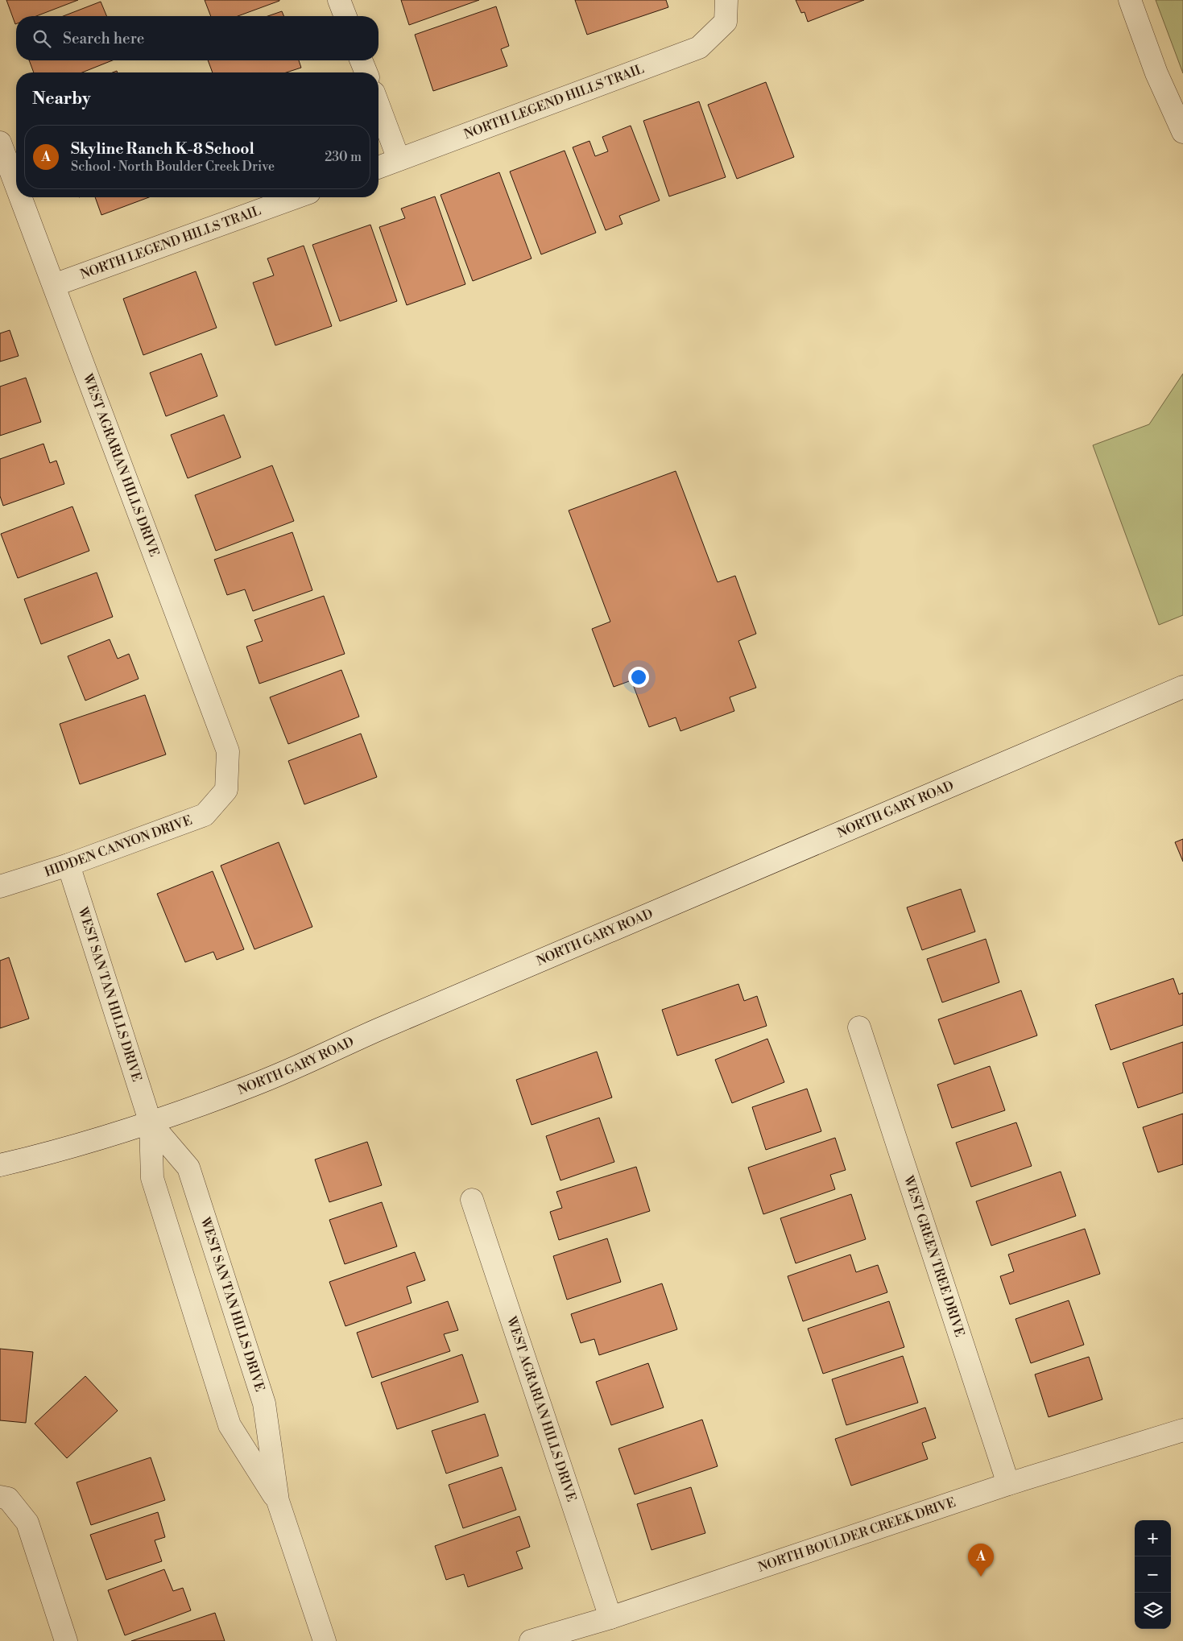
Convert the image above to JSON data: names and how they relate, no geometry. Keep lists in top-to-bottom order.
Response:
{
  "streets": {
    "street": [
      "NORTH LEGEND HILLS TRAIL",
      "WEST AGRARIAN HILLS DRIVE",
      "NORTH GARY ROAD",
      "HIDDEN CANYON DRIVE",
      "WEST SAN TAN HILLS DRIVE",
      "WEST GREEN TREE DRIVE",
      "NORTH BOULDER CREEK DRIVE"
    ]
  },
  "crossings": [
    ["NORTH LEGEND HILLS TRAIL", "WEST AGRARIAN HILLS DRIVE"],
    ["WEST AGRARIAN HILLS DRIVE", "HIDDEN CANYON DRIVE"],
    ["WEST AGRARIAN HILLS DRIVE", "NORTH BOULDER CREEK DRIVE"],
    ["NORTH GARY ROAD", "WEST SAN TAN HILLS DRIVE"],
    ["HIDDEN CANYON DRIVE", "WEST SAN TAN HILLS DRIVE"],
    ["WEST GREEN TREE DRIVE", "NORTH BOULDER CREEK DRIVE"]
  ],
  "page": {
    "search": "Search here",
    "heading": "Nearby",
    "list": [
      {
        "mark": "A",
        "name": "Skyline Ranch K-8 School",
        "note": "School · North Boulder Creek Drive",
        "value": "230 m"
      }
    ],
    "map_buttons": ["+", "−"],
    "pins": "A"
  }
}
